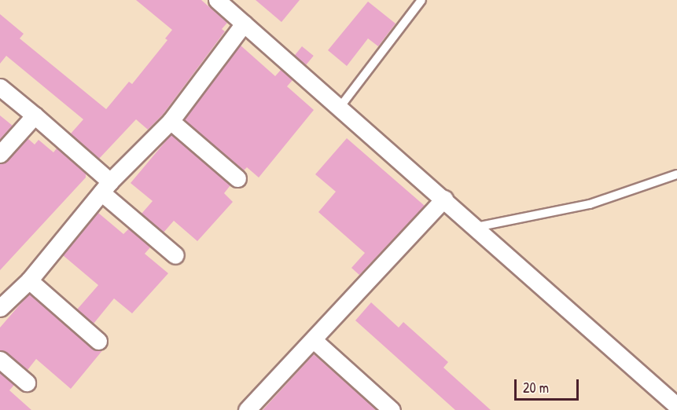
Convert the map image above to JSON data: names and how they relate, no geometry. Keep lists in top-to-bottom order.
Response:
{
  "scale_bar": "20 m"
}
